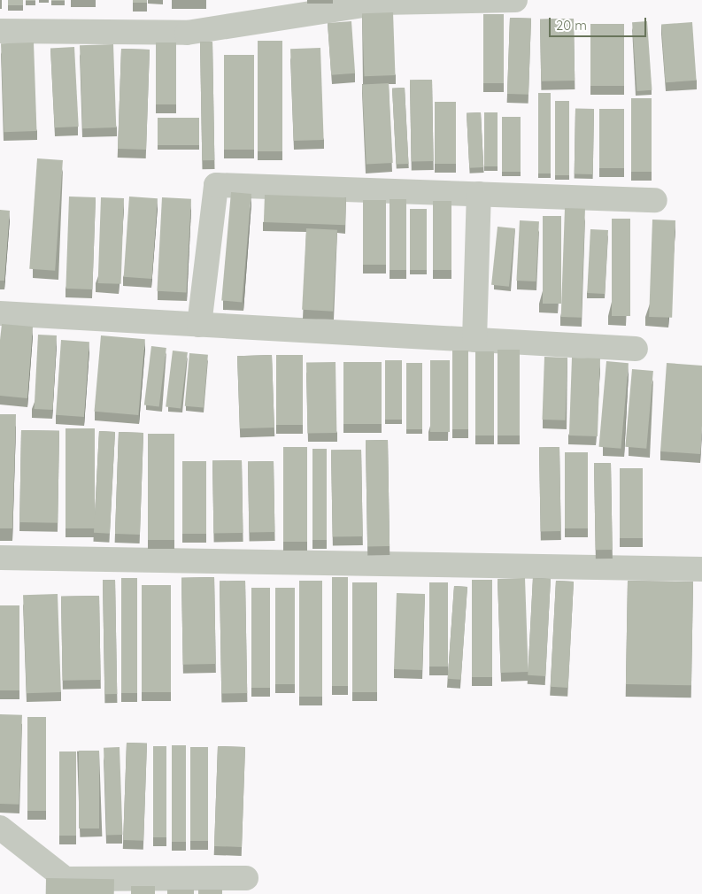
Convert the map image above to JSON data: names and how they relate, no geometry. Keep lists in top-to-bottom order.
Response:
{
  "scale_bar": "20 m"
}
